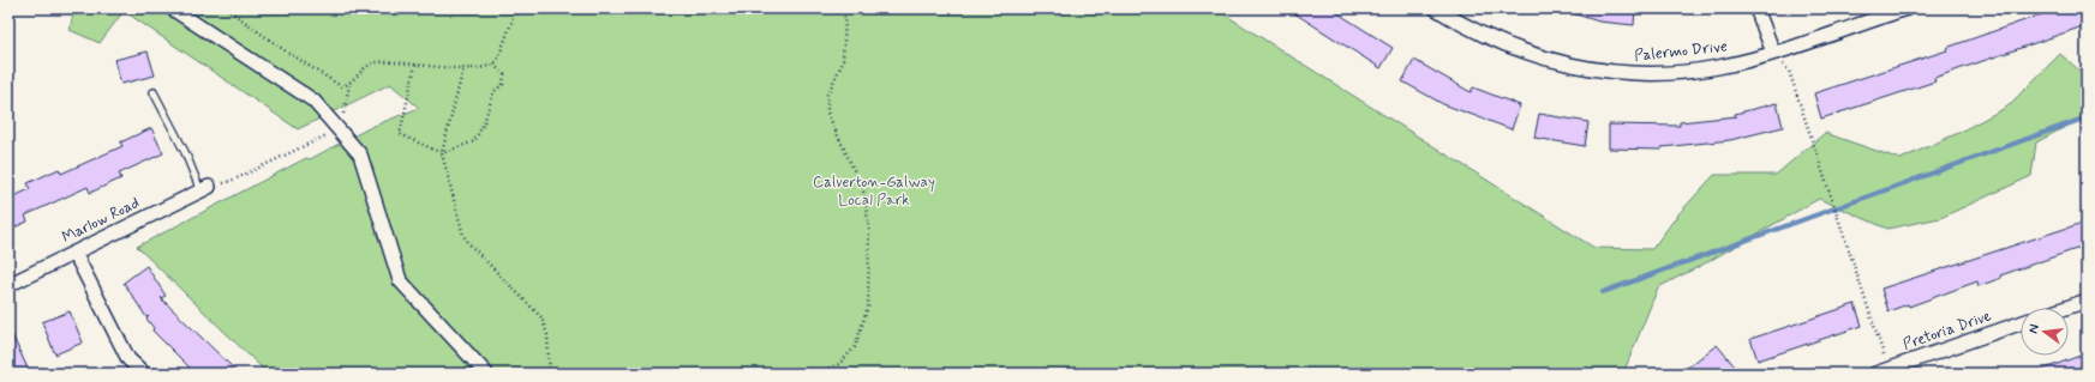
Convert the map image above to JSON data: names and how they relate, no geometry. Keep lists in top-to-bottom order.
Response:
{
  "streets": {
    "street": ["Palermo Drive", "Marlow Road", "Pretoria Drive"]
  },
  "parks": ["Calverton-Galway Local Park"],
  "north": "left"
}
